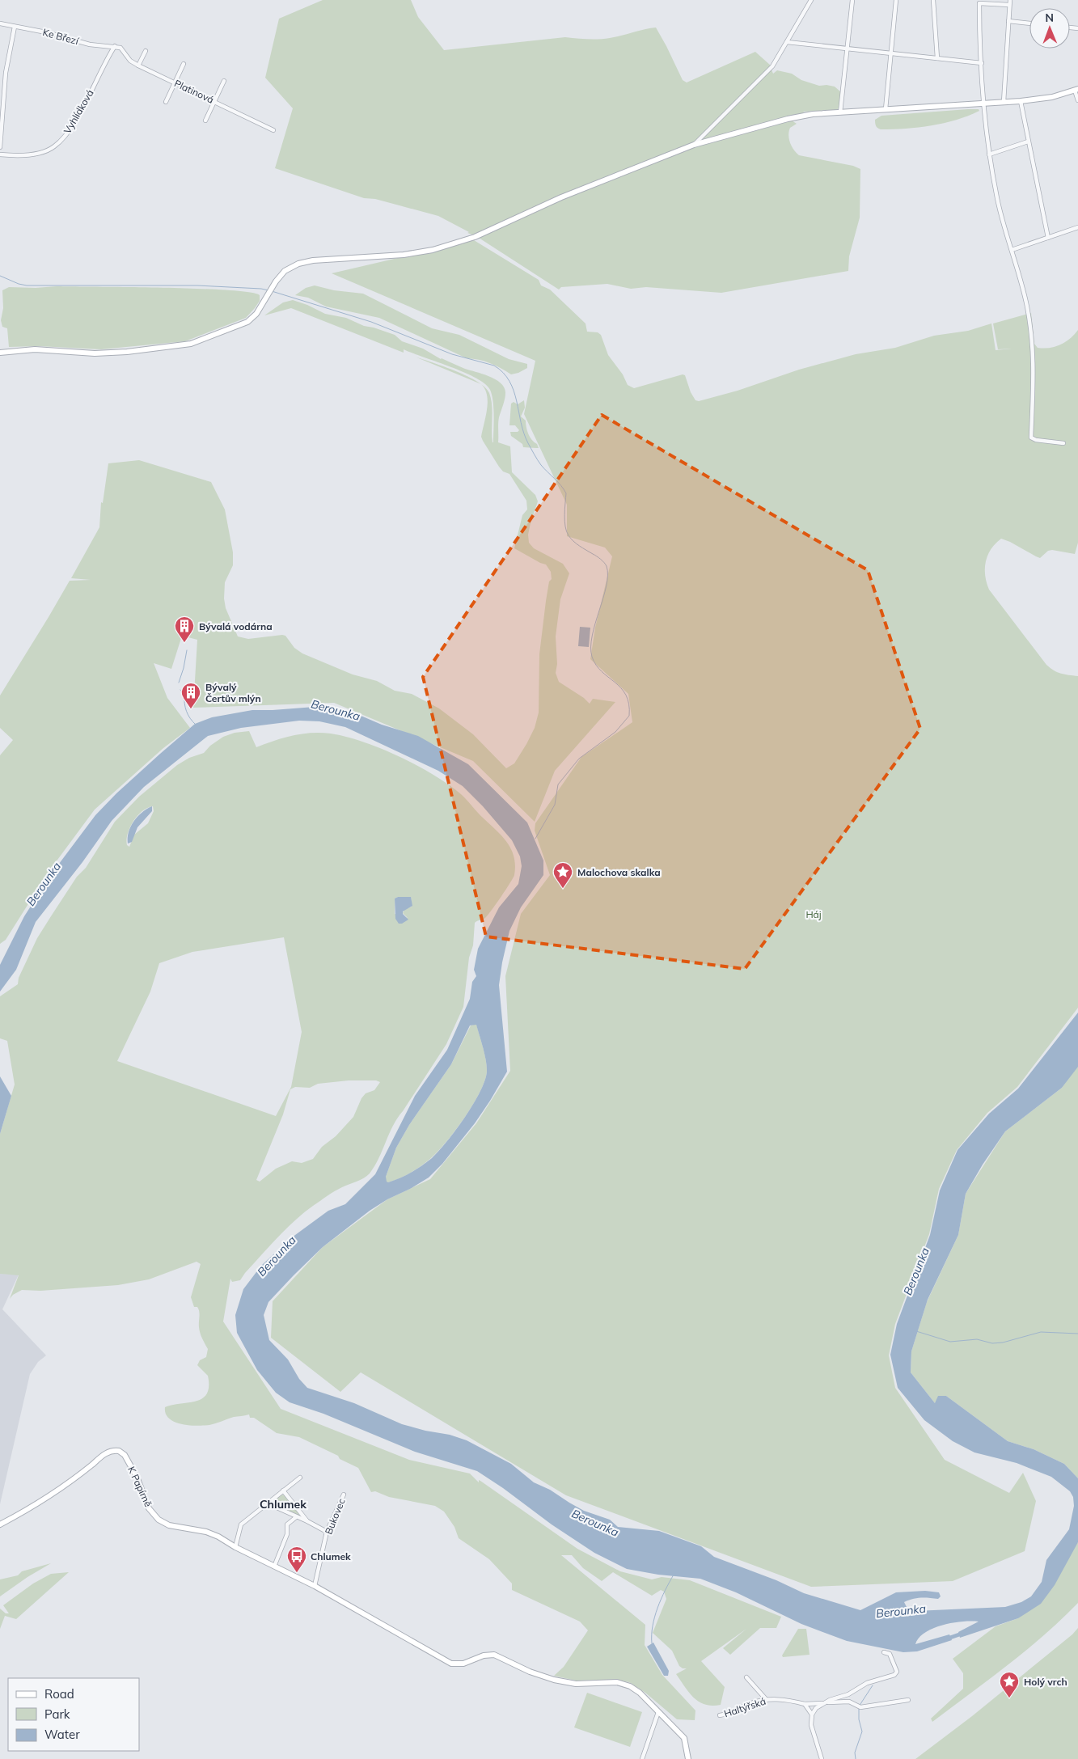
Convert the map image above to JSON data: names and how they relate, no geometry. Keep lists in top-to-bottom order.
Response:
{
  "streets": {
    "street": [
      "Ke Březí",
      "Platinová",
      "Vyhlídková",
      "K Papírně",
      "Bukovec",
      "Haltýřská"
    ]
  },
  "crossings": [
    ["Ke Březí", "Platinová"],
    ["Ke Březí", "Vyhlídková"],
    ["K Papírně", "Bukovec"]
  ],
  "districts": ["Chlumek"],
  "water": ["Berounka"],
  "parks": ["Háj"],
  "places": {
    "building": ["Bývalá vodárna", "Bývalý Čertův mlýn"],
    "place": ["Malochova skalka", "Holý vrch"],
    "bus stop": ["Chlumek"]
  },
  "legend": ["Road", "Park", "Water"],
  "north": "top"
}
